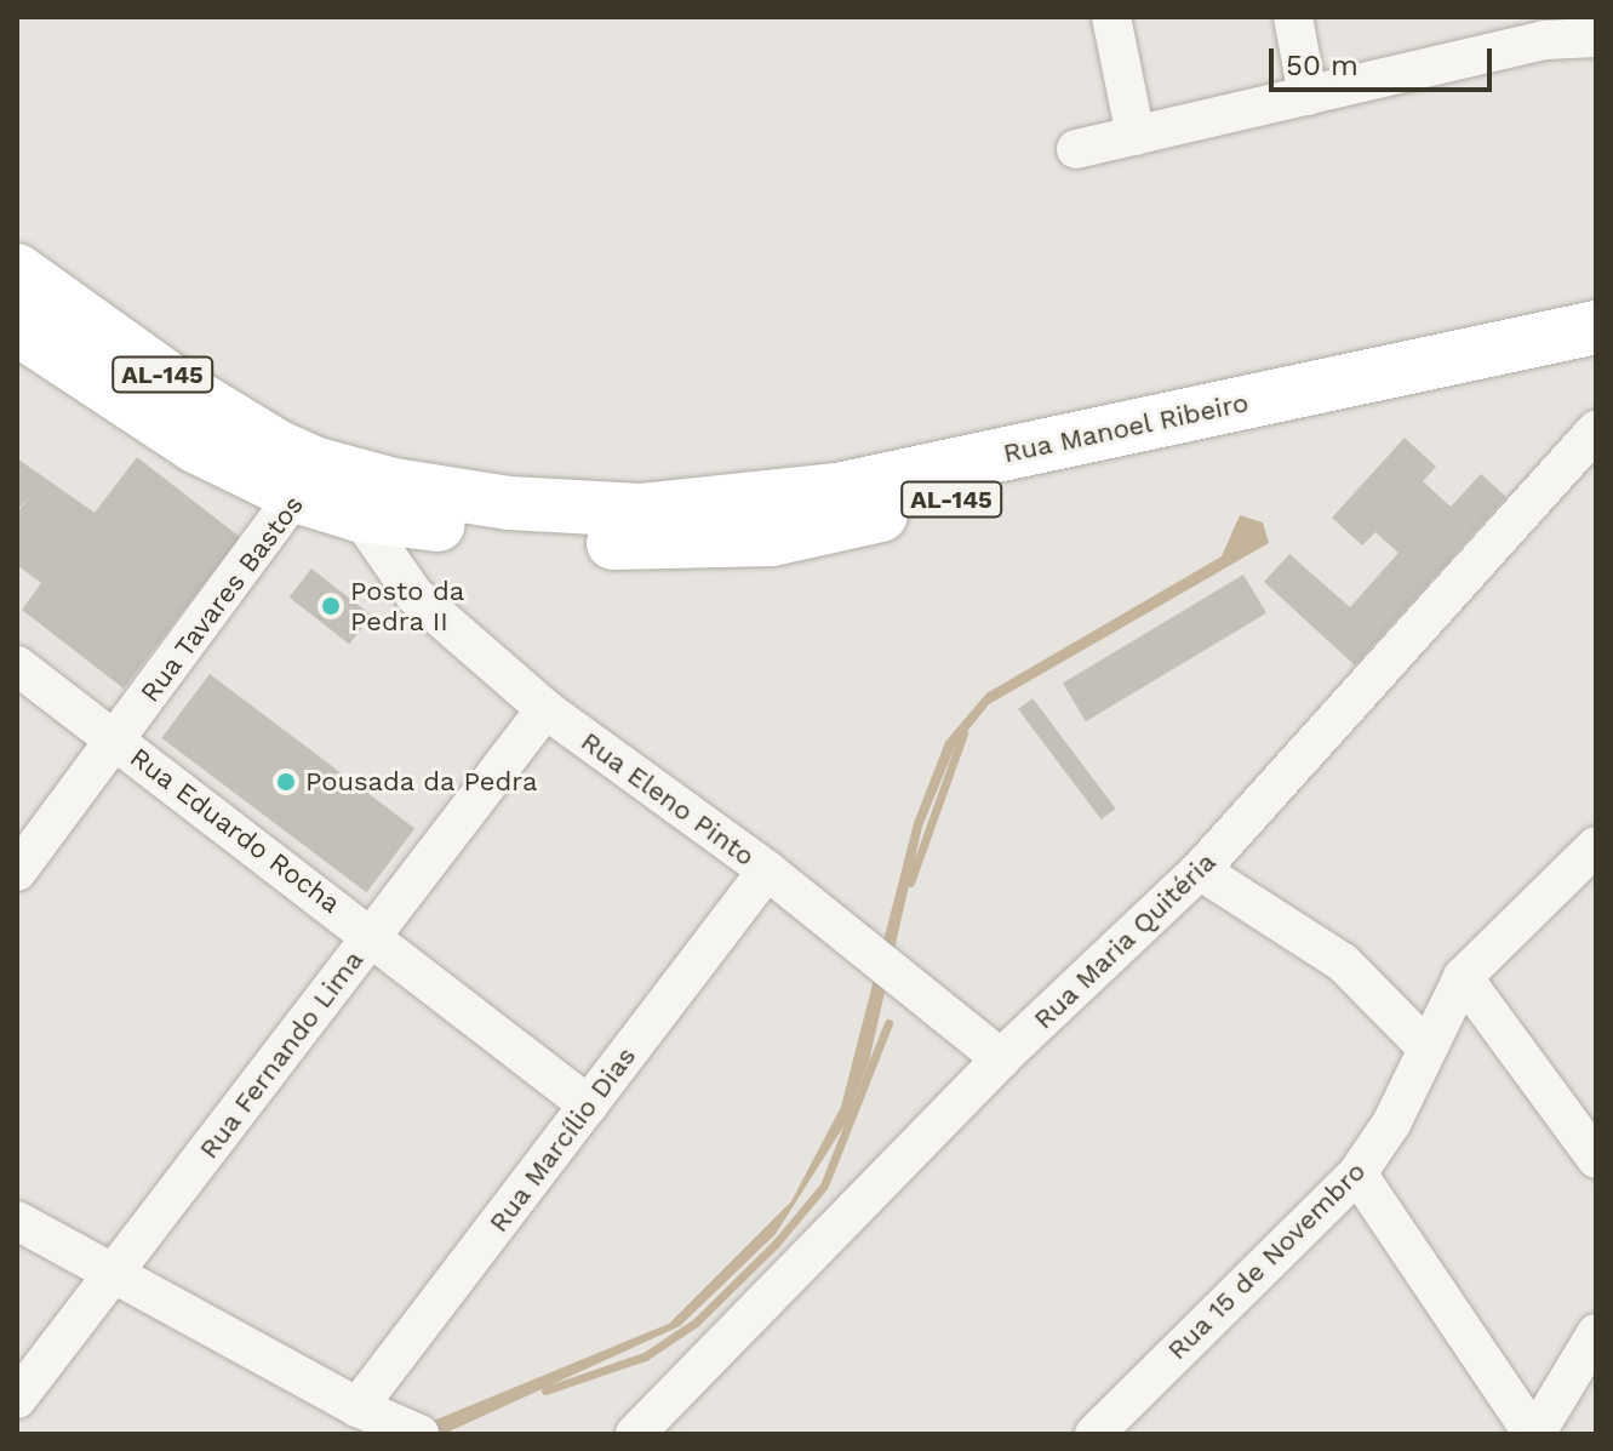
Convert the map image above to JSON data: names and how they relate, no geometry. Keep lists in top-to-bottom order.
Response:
{
  "streets": {
    "highway": ["AL-145", "Rua Manoel Ribeiro"],
    "street": [
      "Rua Tavares Bastos",
      "Rua Eleno Pinto",
      "Rua Eduardo Rocha",
      "Rua Maria Quitéria",
      "Rua Fernando Lima",
      "Rua Marcílio Dias",
      "Rua 15 de Novembro"
    ]
  },
  "crossings": [
    ["Rua Manoel Ribeiro", "Rua Tavares Bastos"],
    ["Rua Manoel Ribeiro", "Rua Eleno Pinto"],
    ["Rua Tavares Bastos", "Rua Eduardo Rocha"],
    ["Rua Eleno Pinto", "Rua Maria Quitéria"],
    ["Rua Eleno Pinto", "Rua Fernando Lima"],
    ["Rua Eleno Pinto", "Rua Marcílio Dias"],
    ["Rua Eduardo Rocha", "Rua Fernando Lima"],
    ["Rua Eduardo Rocha", "Rua Marcílio Dias"]
  ],
  "places": ["Posto da Pedra II", "Pousada da Pedra"],
  "scale_bar": "50 m"
}
